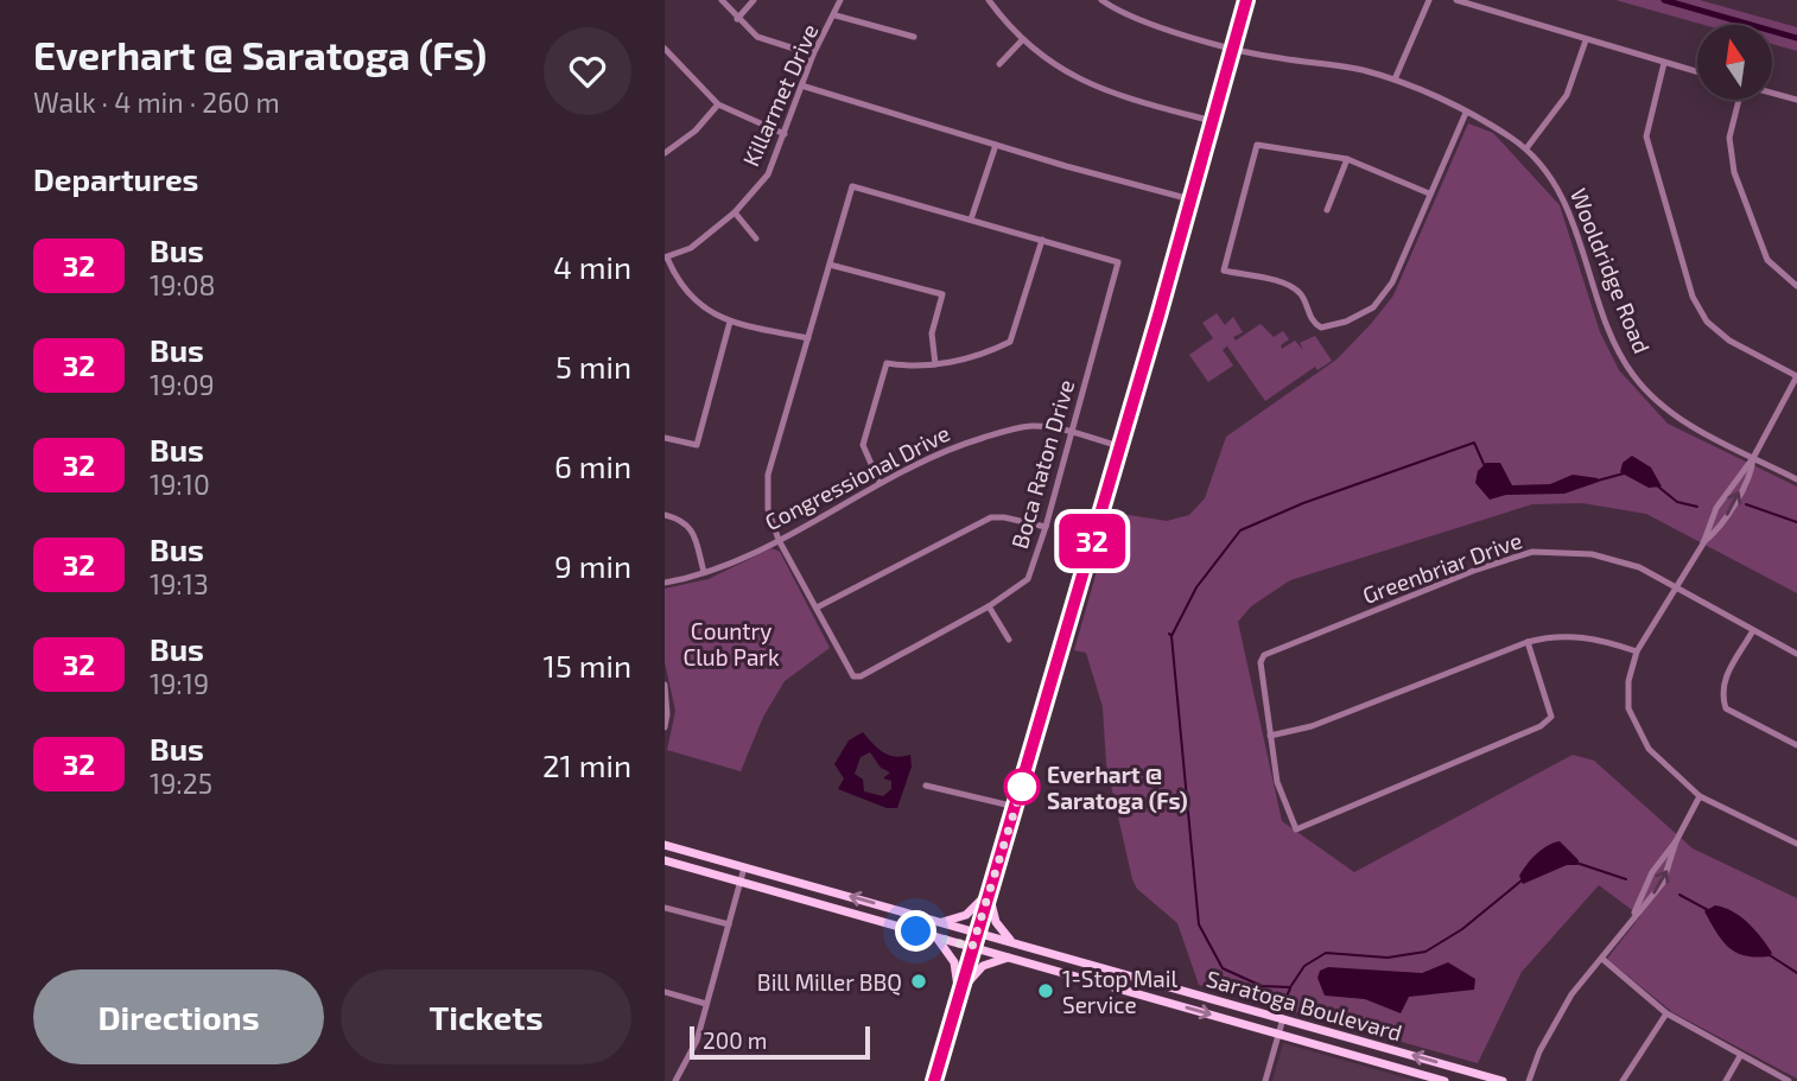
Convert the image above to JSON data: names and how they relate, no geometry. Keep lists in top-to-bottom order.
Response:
{
  "streets": {
    "main road": ["Saratoga Boulevard"],
    "street": [
      "Killarmet Drive",
      "Wooldridge Road",
      "Boca Raton Drive",
      "Congressional Drive",
      "Greenbriar Drive"
    ]
  },
  "crossings": [
    ["Boca Raton Drive", "Congressional Drive"]
  ],
  "parks": ["Country Club Park"],
  "places": ["Everhart @ Saratoga (Fs)", "Bill Miller BBQ", "1-Stop Mail Service"],
  "lines": ["bus line 32"],
  "scale_bar": "200 m",
  "north": "top",
  "page": {
    "heading": [
      ["Everhart @ Saratoga (Fs)", "Walk · 4 min · 260 m"],
      "Departures"
    ],
    "on_map": "32",
    "list": [
      {
        "mark": "32",
        "name": "Bus",
        "note": "19:08",
        "value": "4 min"
      },
      {
        "mark": "32",
        "name": "Bus",
        "note": "19:09",
        "value": "5 min"
      },
      {
        "mark": "32",
        "name": "Bus",
        "note": "19:10",
        "value": "6 min"
      },
      {
        "mark": "32",
        "name": "Bus",
        "note": "19:13",
        "value": "9 min"
      },
      {
        "mark": "32",
        "name": "Bus",
        "note": "19:19",
        "value": "15 min"
      },
      {
        "mark": "32",
        "name": "Bus",
        "note": "19:25",
        "value": "21 min"
      }
    ],
    "buttons": ["Directions", "Tickets"],
    "scale": "200 m"
  }
}
